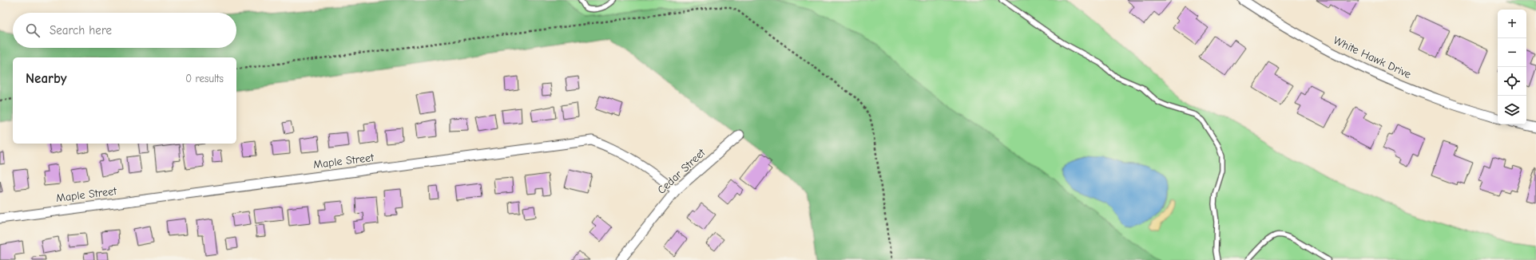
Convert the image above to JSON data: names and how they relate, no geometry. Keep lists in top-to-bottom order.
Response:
{
  "streets": {
    "street": ["White Hawk Drive", "Maple Street", "Cedar Street"]
  },
  "crossings": [
    ["Maple Street", "Cedar Street"]
  ],
  "page": {
    "map_buttons": ["+", "−"],
    "search": "Search here",
    "heading": ["Nearby", "0 results"]
  }
}
